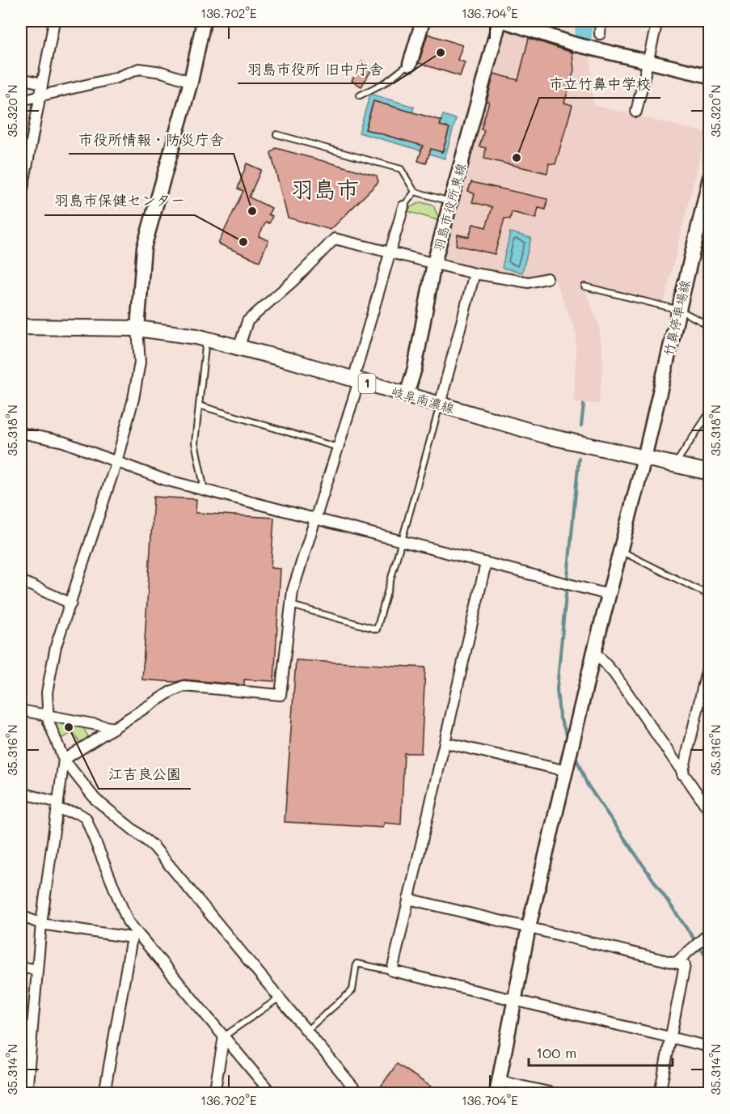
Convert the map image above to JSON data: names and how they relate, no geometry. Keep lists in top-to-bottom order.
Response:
{
  "streets": {
    "main road": ["1", "岐阜南濃線"],
    "street": ["羽島市役所東線", "竹鼻停車場線"]
  },
  "crossings": [
    ["羽島市役所東線", "岐阜南濃線"],
    ["竹鼻停車場線", "岐阜南濃線"]
  ],
  "districts": ["羽島市"],
  "places": [
    "羽島市役所 旧中庁舎",
    "市立竹鼻中学校",
    "市役所情報・防災庁舎",
    "羽島市保健センター",
    "江吉良公園"
  ],
  "scale_bar": "100 m",
  "coordinates": [
    "136.702°E",
    "136.704°E",
    "35.320°N",
    "35.318°N",
    "35.316°N",
    "35.314°N"
  ]
}
